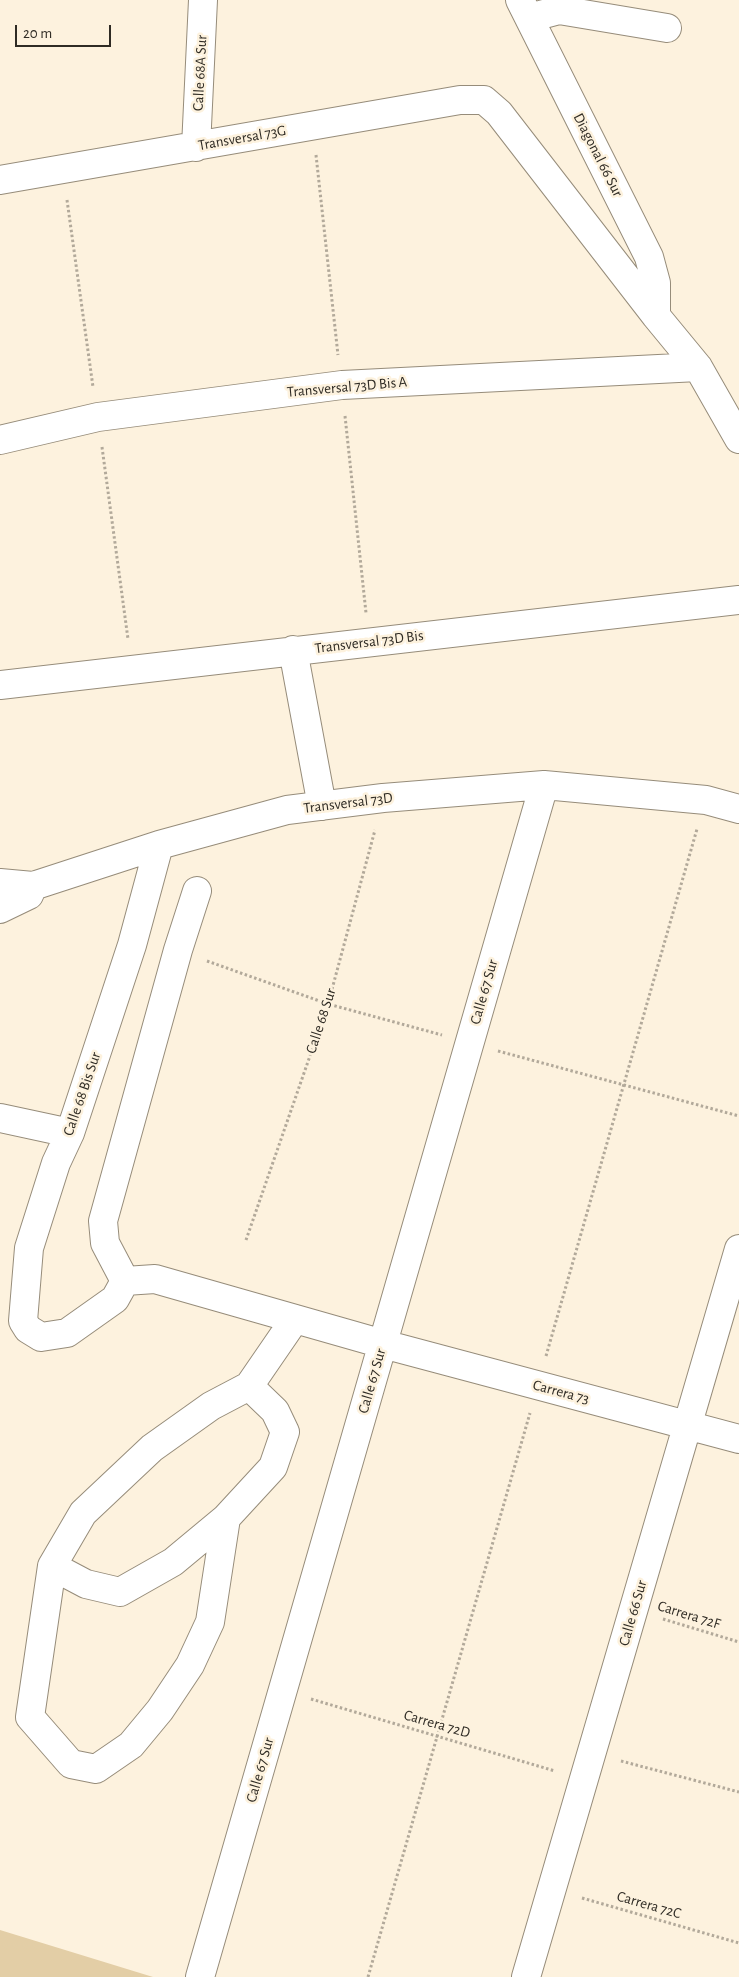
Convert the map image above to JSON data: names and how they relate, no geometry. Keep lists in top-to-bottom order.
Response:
{
  "streets": {
    "street": [
      "Calle 68A Sur",
      "Transversal 73G",
      "Diagonal 66 Sur",
      "Transversal 73D Bis A",
      "Transversal 73D Bis",
      "Transversal 73D",
      "Calle 67 Sur",
      "Calle 68 Bis Sur",
      "Carrera 73",
      "Calle 66 Sur"
    ],
    "path": [
      "Calle 68 Sur",
      "Carrera 72F",
      "Carrera 72D",
      "Carrera 72C"
    ]
  },
  "crossings": [
    ["Calle 68A Sur", "Transversal 73G"],
    ["Transversal 73G", "Diagonal 66 Sur"],
    ["Transversal 73D", "Calle 67 Sur"],
    ["Transversal 73D", "Calle 68 Sur"],
    ["Transversal 73D", "Calle 68 Bis Sur"],
    ["Calle 67 Sur", "Carrera 73"],
    ["Calle 67 Sur", "Carrera 72D"],
    ["Calle 68 Bis Sur", "Carrera 73"],
    ["Carrera 73", "Calle 66 Sur"],
    ["Calle 66 Sur", "Carrera 72F"],
    ["Calle 66 Sur", "Carrera 72D"],
    ["Calle 66 Sur", "Carrera 72C"]
  ],
  "scale_bar": "20 m"
}
